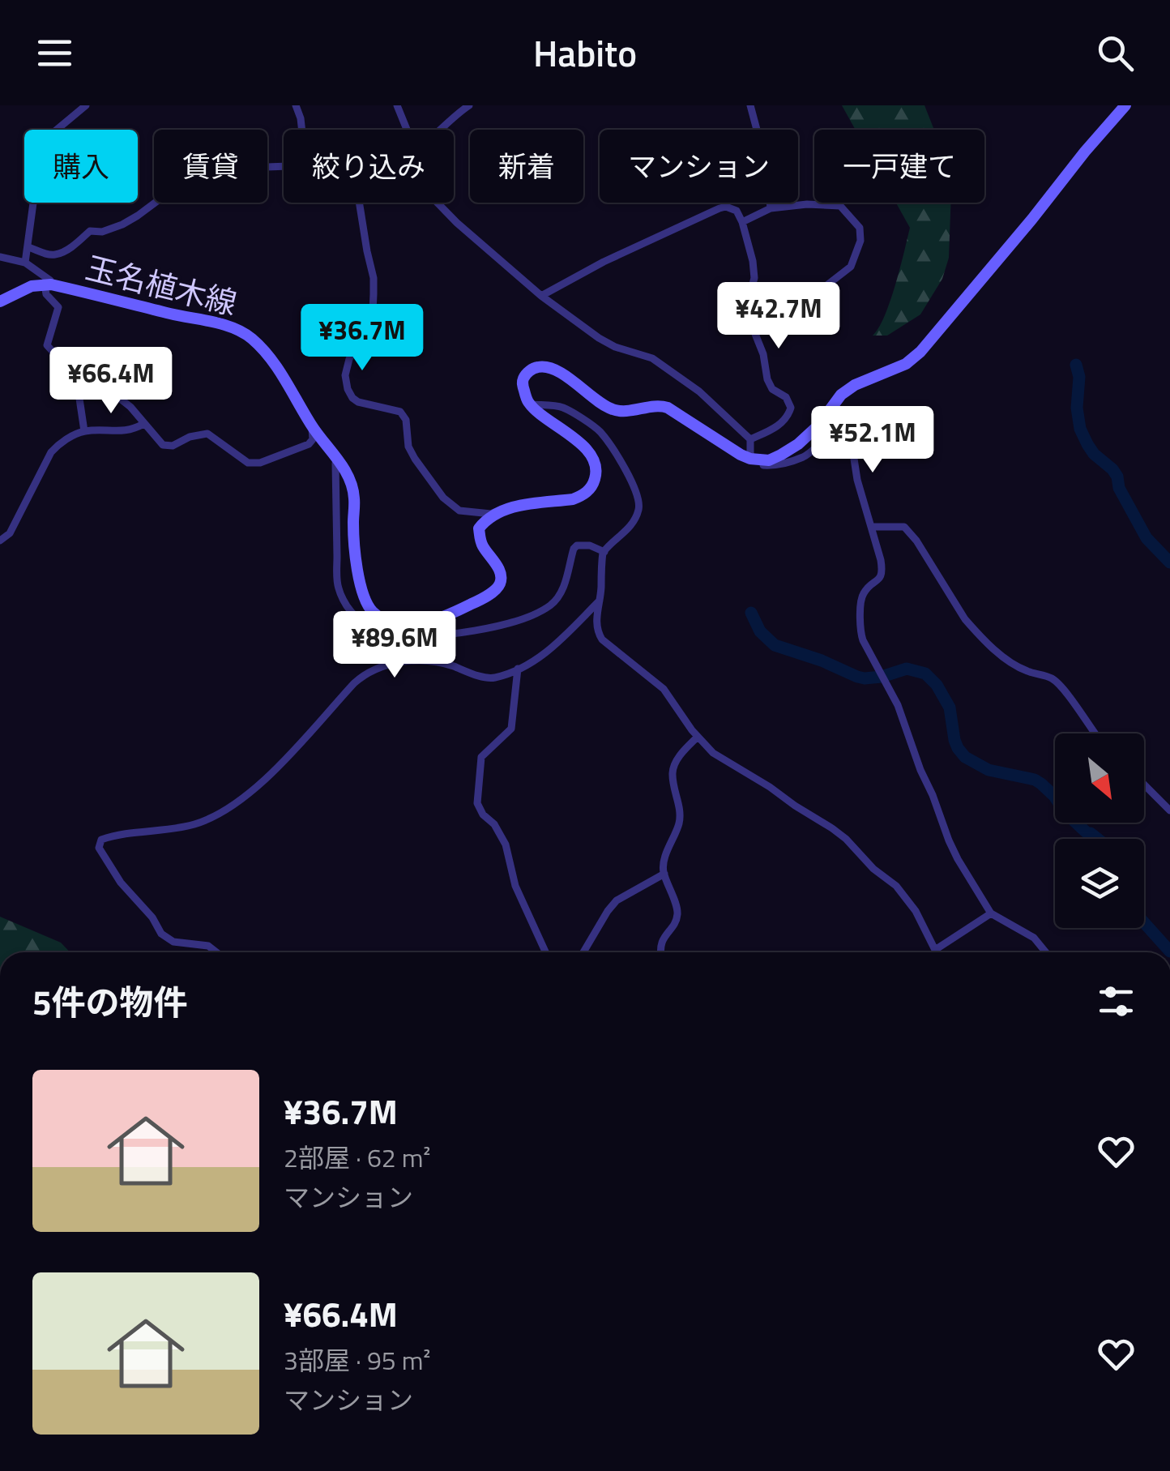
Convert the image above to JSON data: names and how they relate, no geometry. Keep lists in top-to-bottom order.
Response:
{
  "streets": {
    "main road": ["玉名植木線"]
  },
  "north": "bottom right",
  "page": {
    "header": "Habito",
    "chip": [
      "購入",
      "賃貸",
      "絞り込み",
      "新着",
      "マンション",
      "一戸建て"
    ],
    "price": [
      "¥42.7M",
      "¥36.7M",
      "¥66.4M",
      "¥52.1M",
      "¥89.6M"
    ],
    "heading": "5件の物件",
    "list": [
      {
        "name": "¥36.7M",
        "note": "2部屋 · 62 m² · マンション"
      },
      {
        "name": "¥66.4M",
        "note": "3部屋 · 95 m² · マンション"
      }
    ]
  }
}
